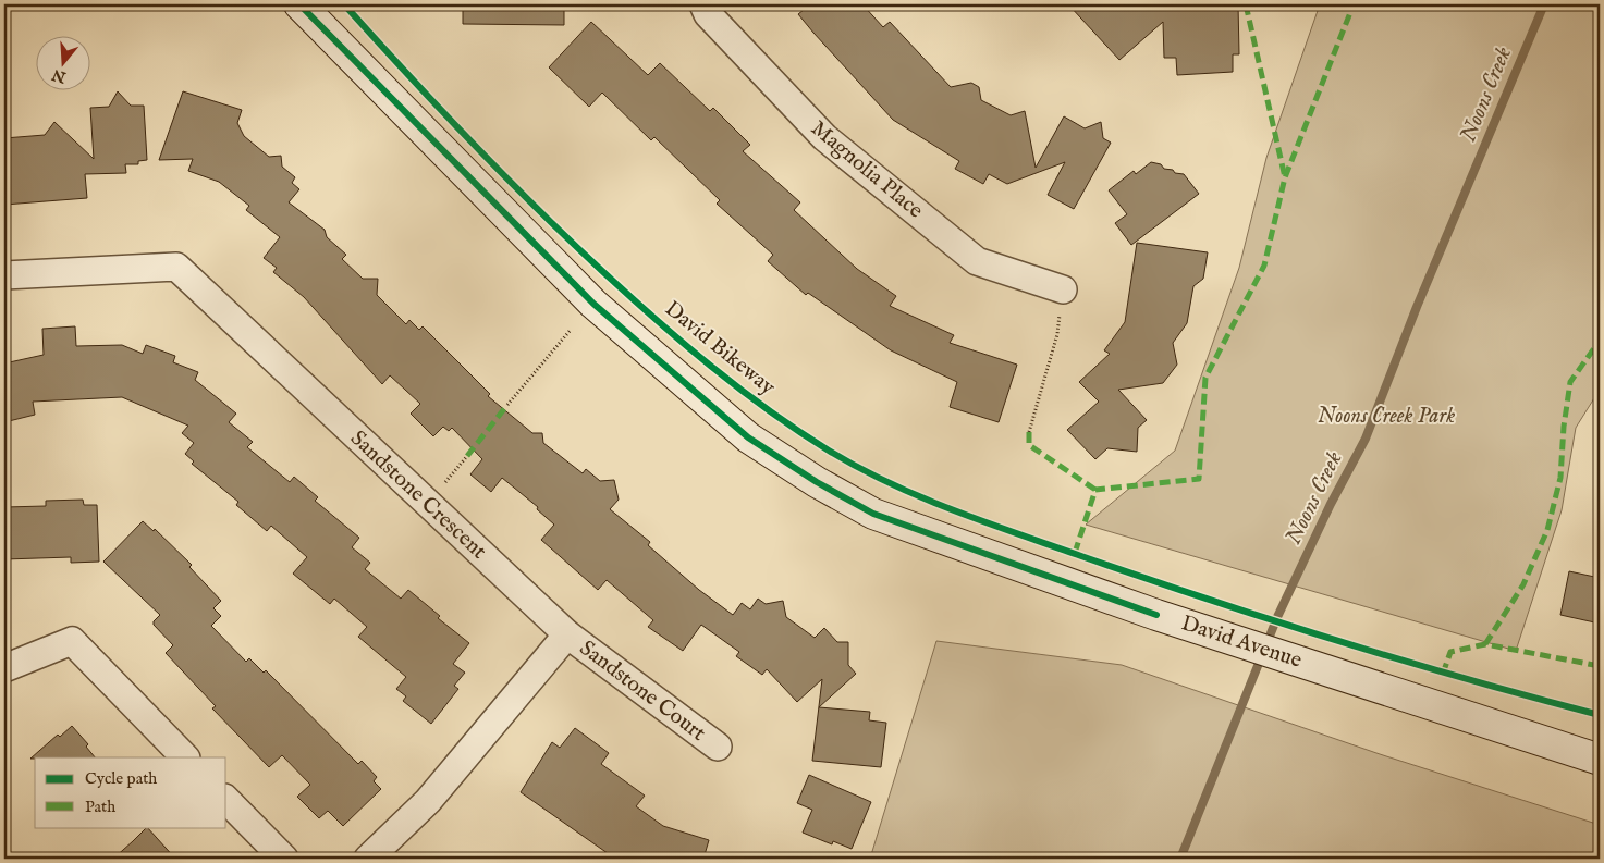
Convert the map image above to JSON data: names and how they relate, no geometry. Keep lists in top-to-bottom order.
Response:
{
  "streets": {
    "main road": ["David Avenue"],
    "street": ["Magnolia Place", "Sandstone Crescent", "Sandstone Court"],
    "cycle path": ["David Bikeway"]
  },
  "crossings": [
    ["Sandstone Crescent", "Sandstone Court"]
  ],
  "water": ["Noons Creek"],
  "parks": ["Noons Creek Park"],
  "legend": ["Cycle path", "Path"],
  "north": "bottom"
}
